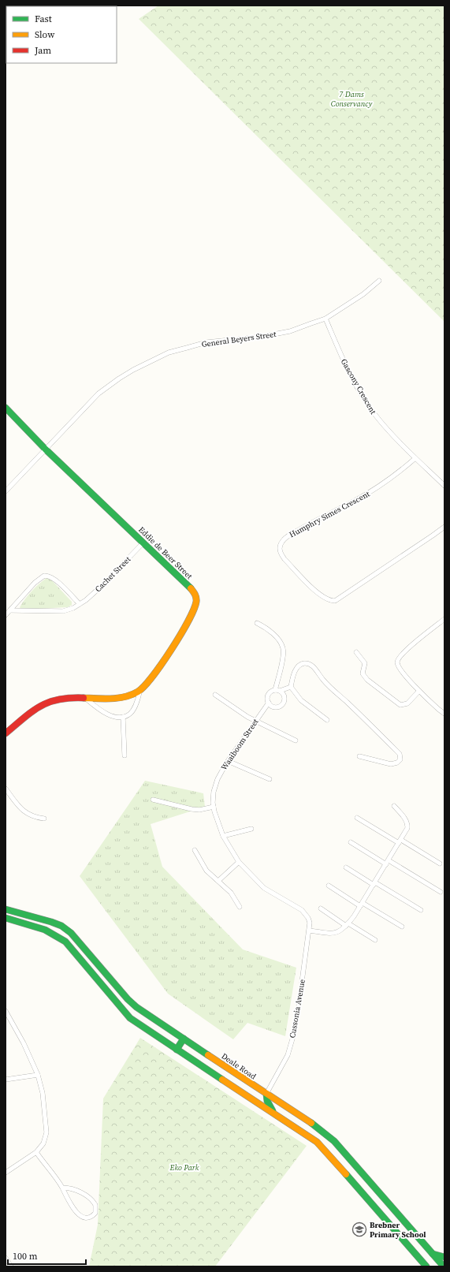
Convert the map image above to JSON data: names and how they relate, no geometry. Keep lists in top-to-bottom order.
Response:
{
  "streets": {
    "street": [
      "General Beyers Street",
      "Gascony Crescent",
      "Humphry Simes Crescent",
      "Eddie de Beer Street",
      "Cachet Street",
      "Waaiboom Street",
      "Cussonia Avenue",
      "Deale Road"
    ]
  },
  "crossings": [
    ["General Beyers Street", "Gascony Crescent"],
    ["General Beyers Street", "Eddie de Beer Street"],
    ["Gascony Crescent", "Humphry Simes Crescent"],
    ["Eddie de Beer Street", "Cachet Street"],
    ["Waaiboom Street", "Cussonia Avenue"],
    ["Cussonia Avenue", "Deale Road"]
  ],
  "parks": ["7 Dams Conservancy", "Eko Park"],
  "places": {
    "school or university": ["Brebner Primary School"]
  },
  "legend": ["Fast", "Slow", "Jam"],
  "scale_bar": "100 m"
}
